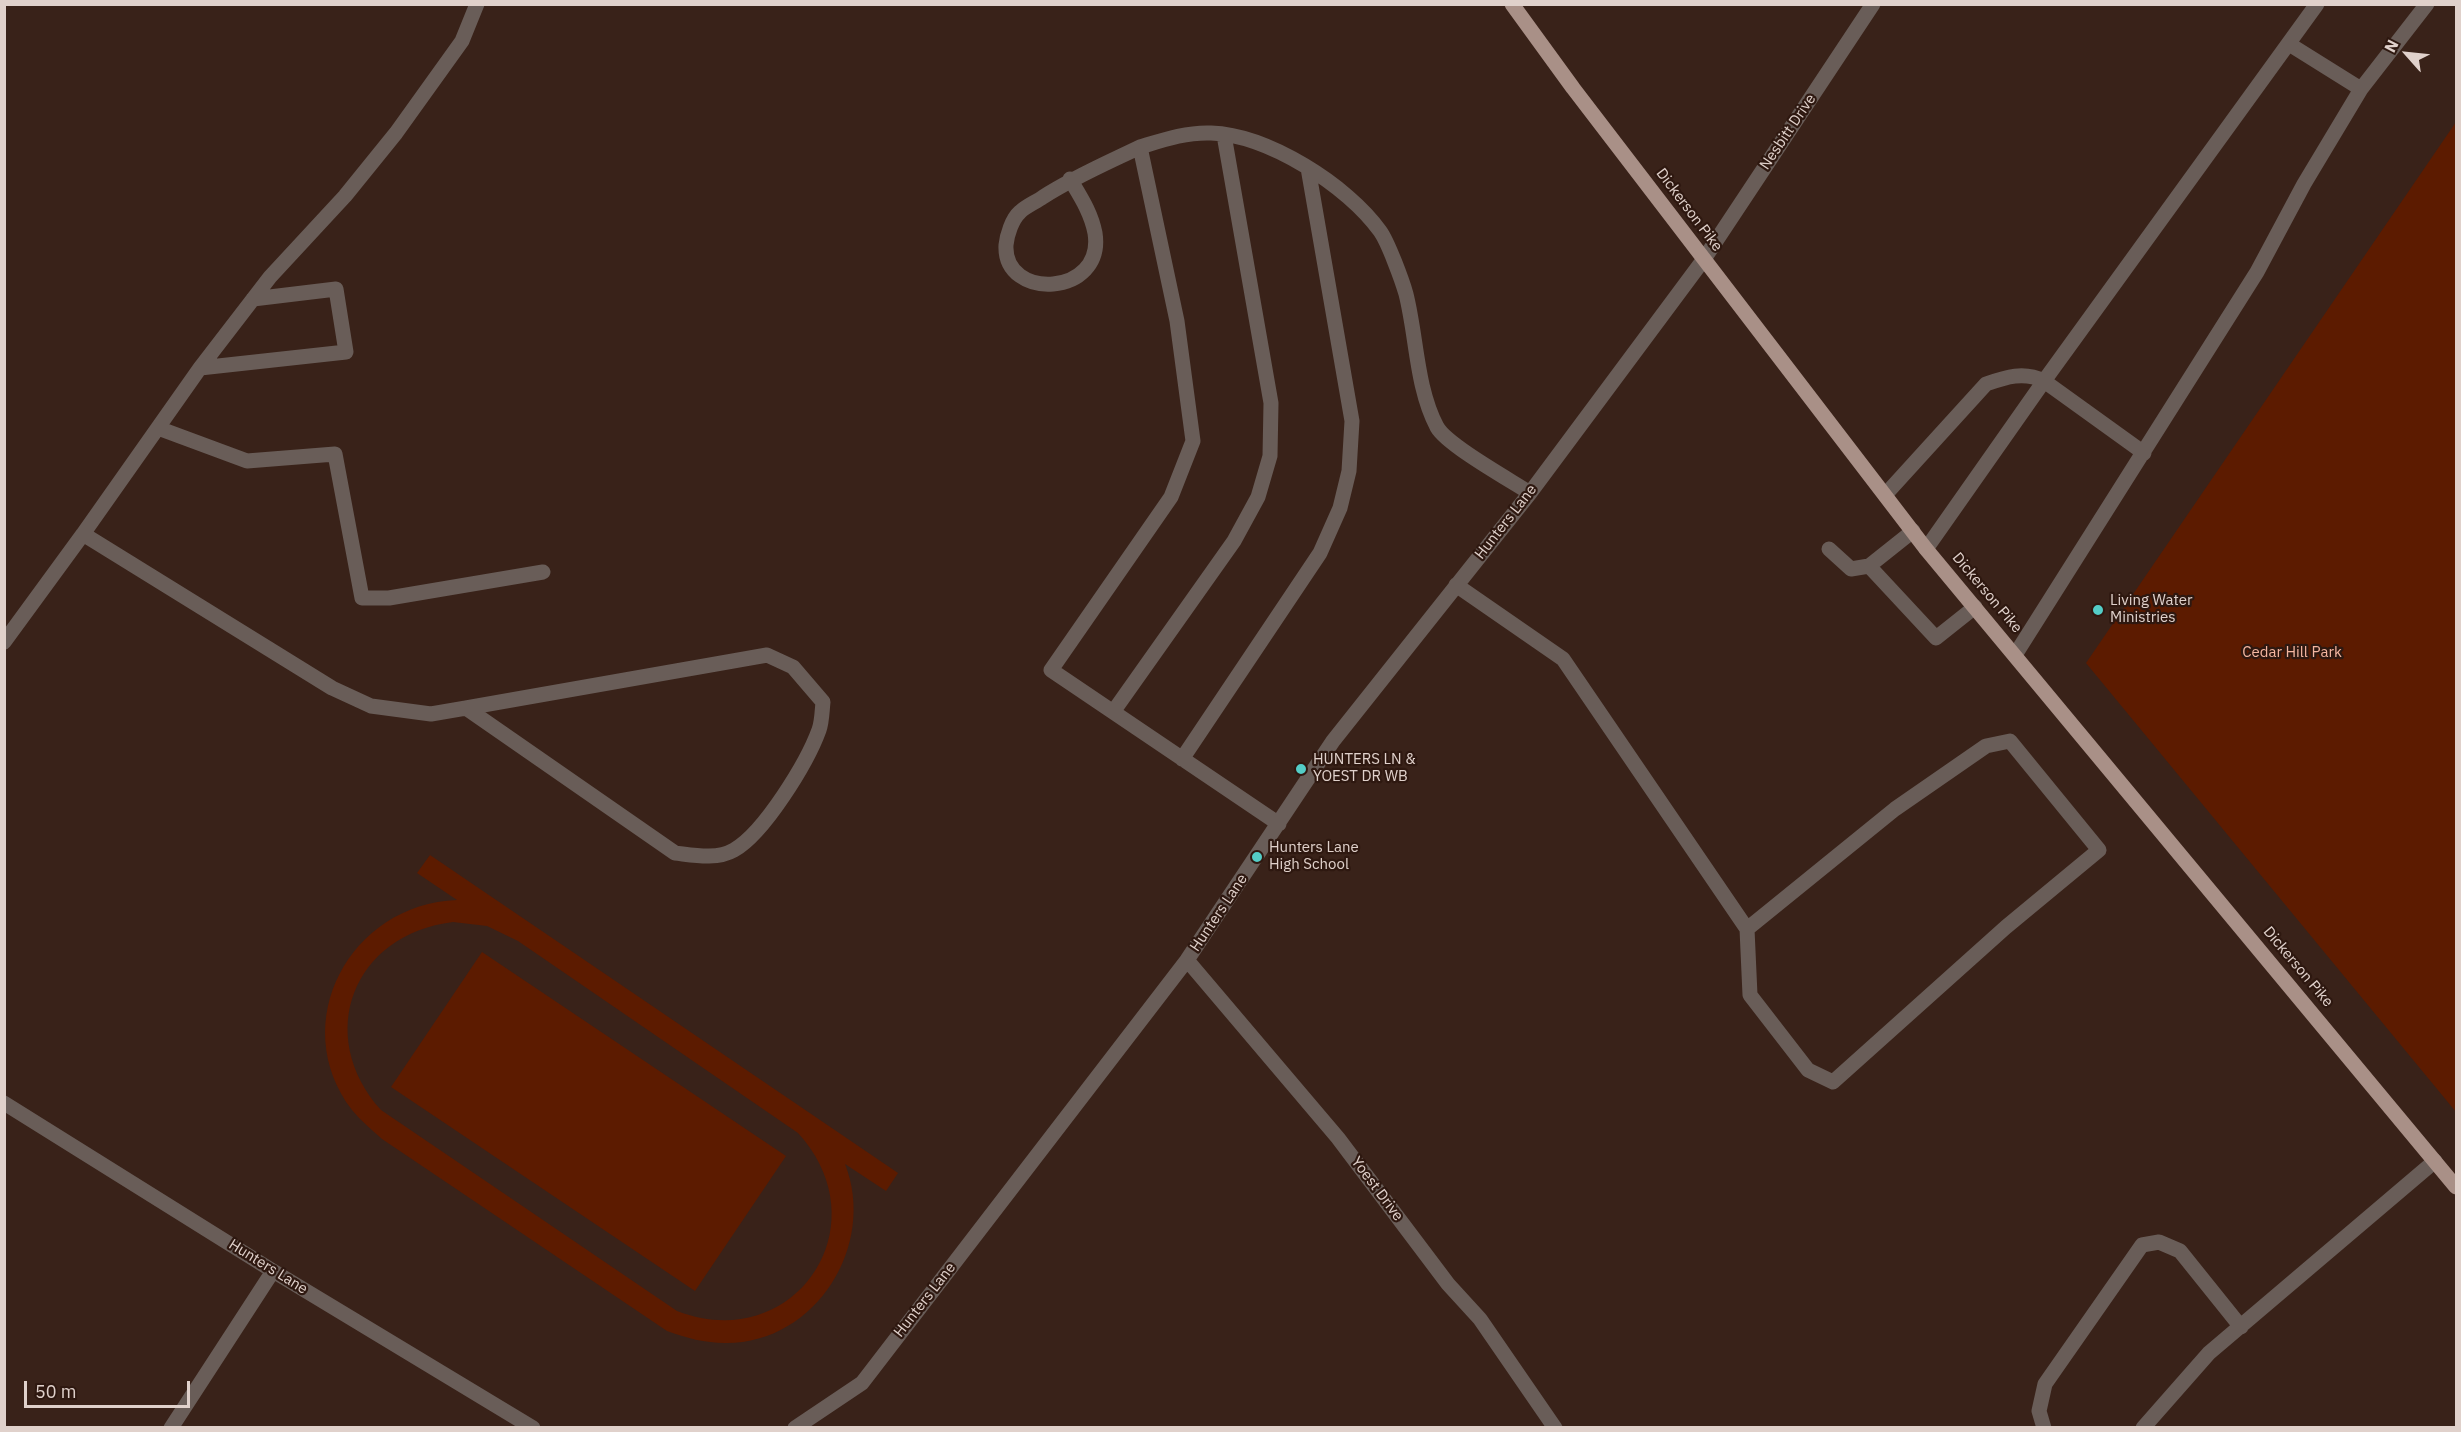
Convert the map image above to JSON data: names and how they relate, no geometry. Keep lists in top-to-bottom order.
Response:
{
  "streets": {
    "main road": ["Dickerson Pike"],
    "street": ["Nesbitt Drive", "Hunters Lane", "Yoest Drive"]
  },
  "crossings": [
    ["Nesbitt Drive", "Dickerson Pike"],
    ["Nesbitt Drive", "Hunters Lane"],
    ["Dickerson Pike", "Hunters Lane"],
    ["Hunters Lane", "Yoest Drive"]
  ],
  "parks": ["Cedar Hill Park"],
  "places": ["Living Water Ministries", "HUNTERS LN & YOEST DR WB", "Hunters Lane High School"],
  "scale_bar": "50 m",
  "north": "top left"
}
